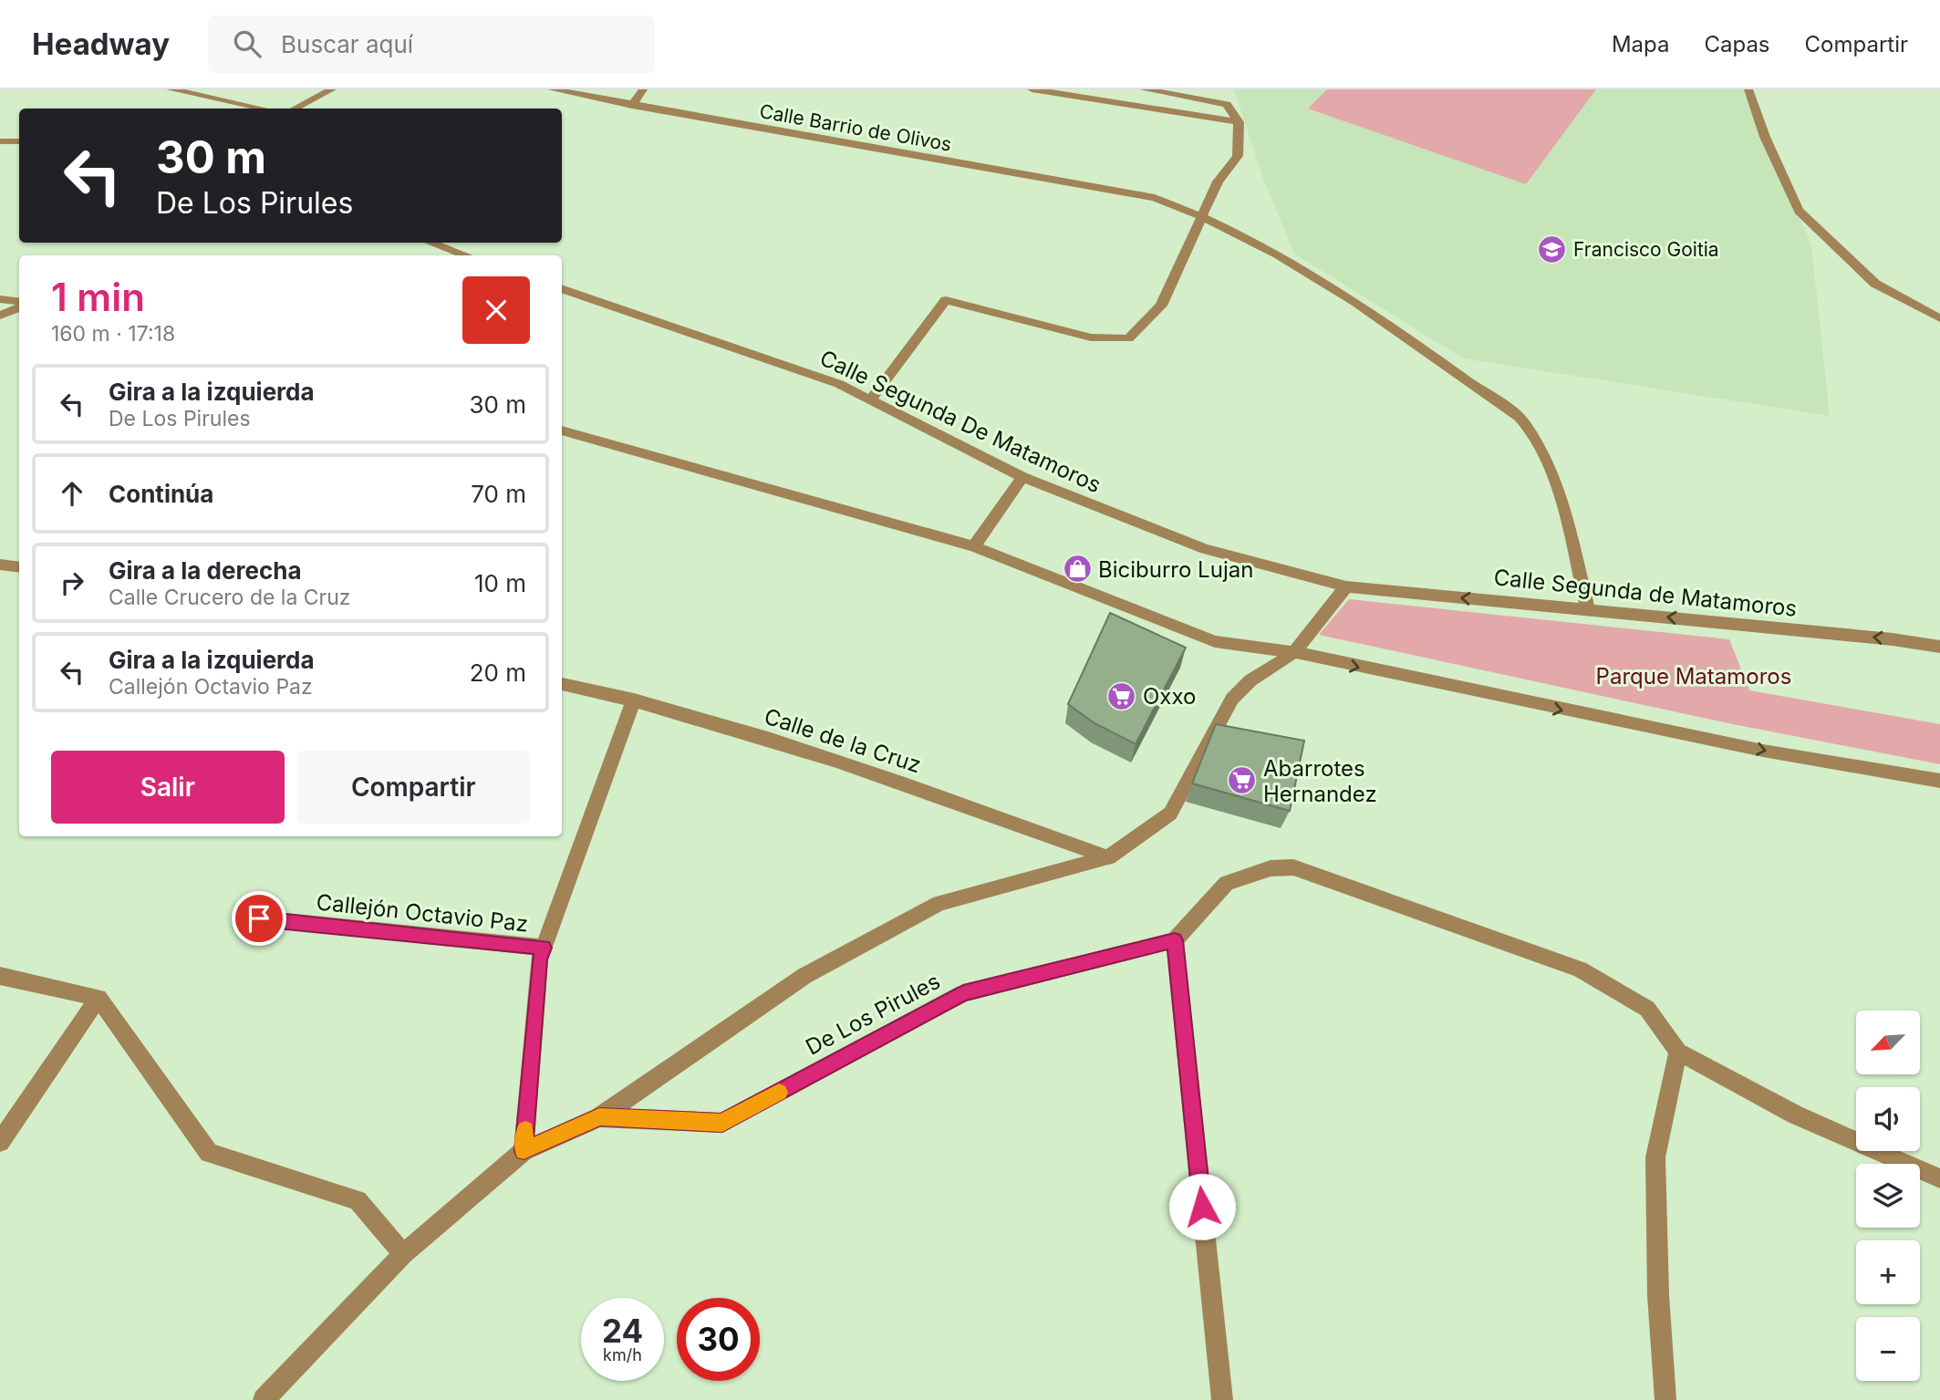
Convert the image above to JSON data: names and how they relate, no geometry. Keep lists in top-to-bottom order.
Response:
{
  "streets": {
    "street": [
      "Calle Barrio de Olivos",
      "Calle Segunda De Matamoros",
      "Calle Segunda de Matamoros",
      "Calle de la Cruz",
      "Callejón Octavio Paz",
      "De Los Pirules"
    ]
  },
  "crossings": [
    ["Calle Barrio de Olivos", "Calle Segunda de Matamoros"],
    ["Calle Segunda De Matamoros", "Calle Segunda de Matamoros"]
  ],
  "parks": ["Parque Matamoros"],
  "places": {
    "school or university": ["Francisco Goitia"],
    "shop": ["Biciburro Lujan"],
    "supermarket": ["Oxxo", "Abarrotes Hernandez"]
  },
  "north": "bottom left",
  "page": {
    "header": "Headway",
    "search": "Buscar aquí",
    "nav": ["Mapa", "Capas", "Compartir"],
    "turn": ["30 m", "De Los Pirules"],
    "heading": ["1 min", "160 m · 17:18"],
    "list": [
      {
        "name": "Gira a la izquierda",
        "note": "De Los Pirules",
        "value": "30 m"
      },
      {
        "name": "Continúa",
        "value": "70 m"
      },
      {
        "name": "Gira a la derecha",
        "note": "Calle Crucero de la Cruz",
        "value": "10 m"
      },
      {
        "name": "Gira a la izquierda",
        "note": "Callejón Octavio Paz",
        "value": "20 m"
      }
    ],
    "buttons": ["Salir", "Compartir"],
    "map_buttons": ["+", "−"],
    "speed": "24 km/h",
    "limit": "30"
  }
}
